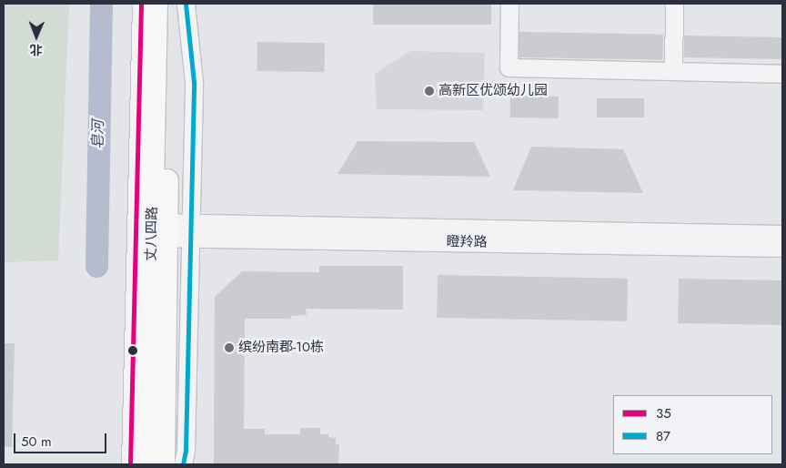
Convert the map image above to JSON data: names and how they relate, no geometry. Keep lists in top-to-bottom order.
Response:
{
  "streets": {
    "main road": ["丈八四路"],
    "street": ["瞪羚路"]
  },
  "crossings": [
    ["丈八四路", "瞪羚路"]
  ],
  "water": ["皂河"],
  "places": ["高新区优颂幼儿园", "缤纷南郡-10栋"],
  "lines": ["transit line 35", "transit line 87"],
  "legend": ["35", "87"],
  "scale_bar": "50 m",
  "north": "bottom"
}
